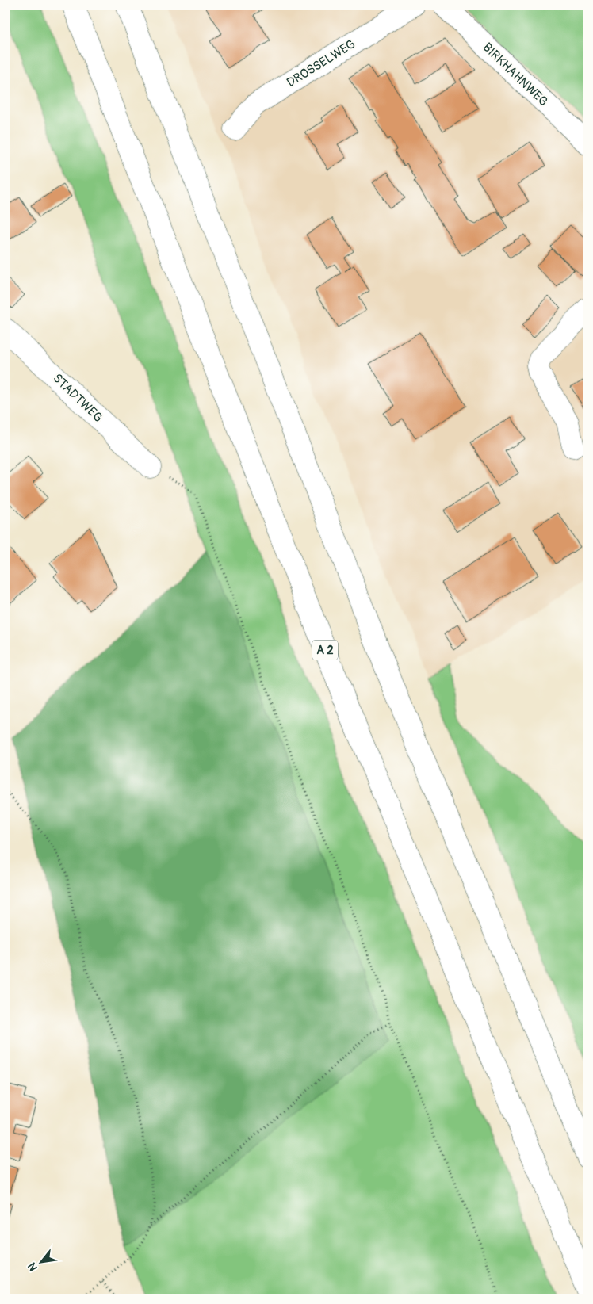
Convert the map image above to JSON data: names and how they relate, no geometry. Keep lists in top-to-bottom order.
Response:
{
  "streets": {
    "main road": [
      "DROSSELWEG",
      "BIRKHAHNWEG",
      "STADTWEG",
      "A 2"
    ]
  },
  "north": "bottom left"
}
